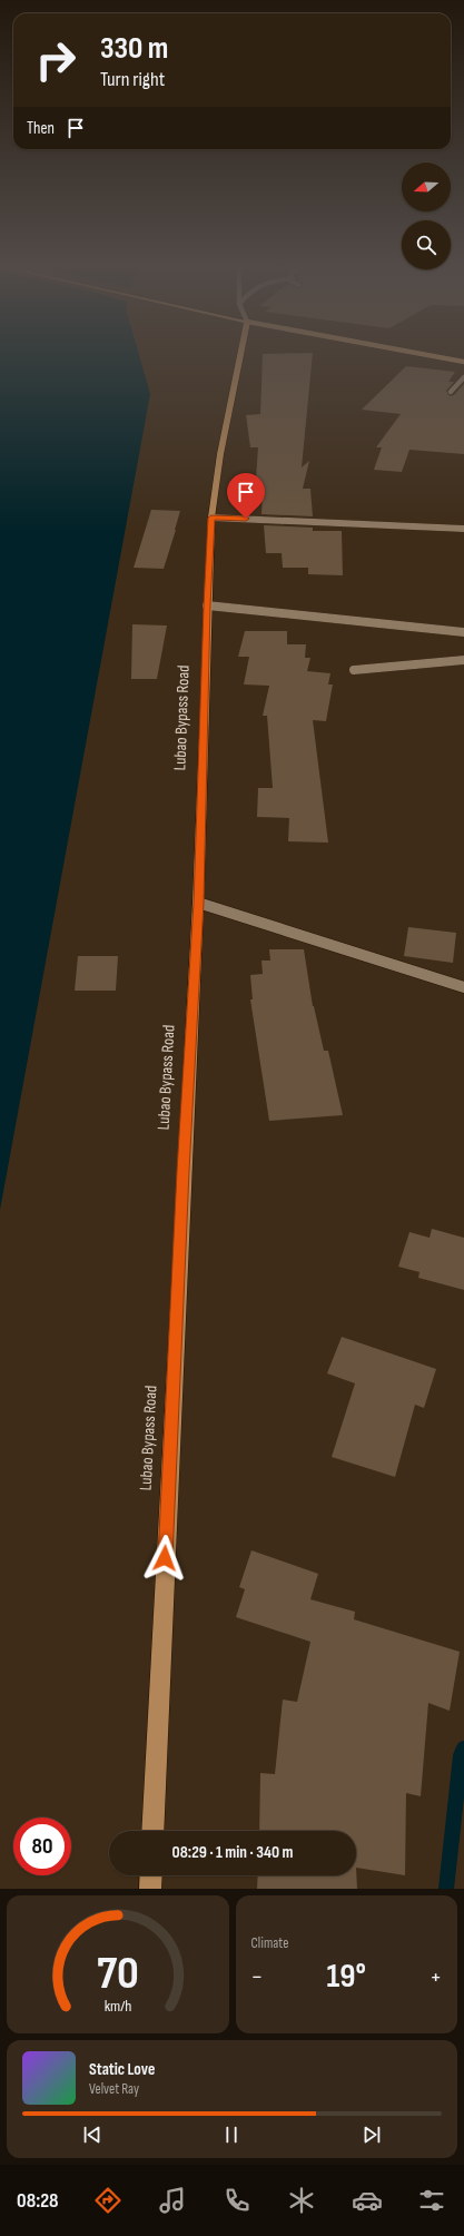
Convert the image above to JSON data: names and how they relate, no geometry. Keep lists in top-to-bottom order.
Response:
{
  "streets": {
    "highway": ["Lubao Bypass Road"]
  },
  "north": "left",
  "page": {
    "turn": ["330 m", "Turn right"],
    "then": "Then",
    "limit": "80",
    "trip": "08:29 · 1 min · 340 m",
    "tile": "Climate",
    "heat": ["−", "19°", "+"],
    "song": ["Static Love", "Velvet Ray"],
    "tabs": "08:28",
    "gauge": ["70", "km/h"]
  }
}
